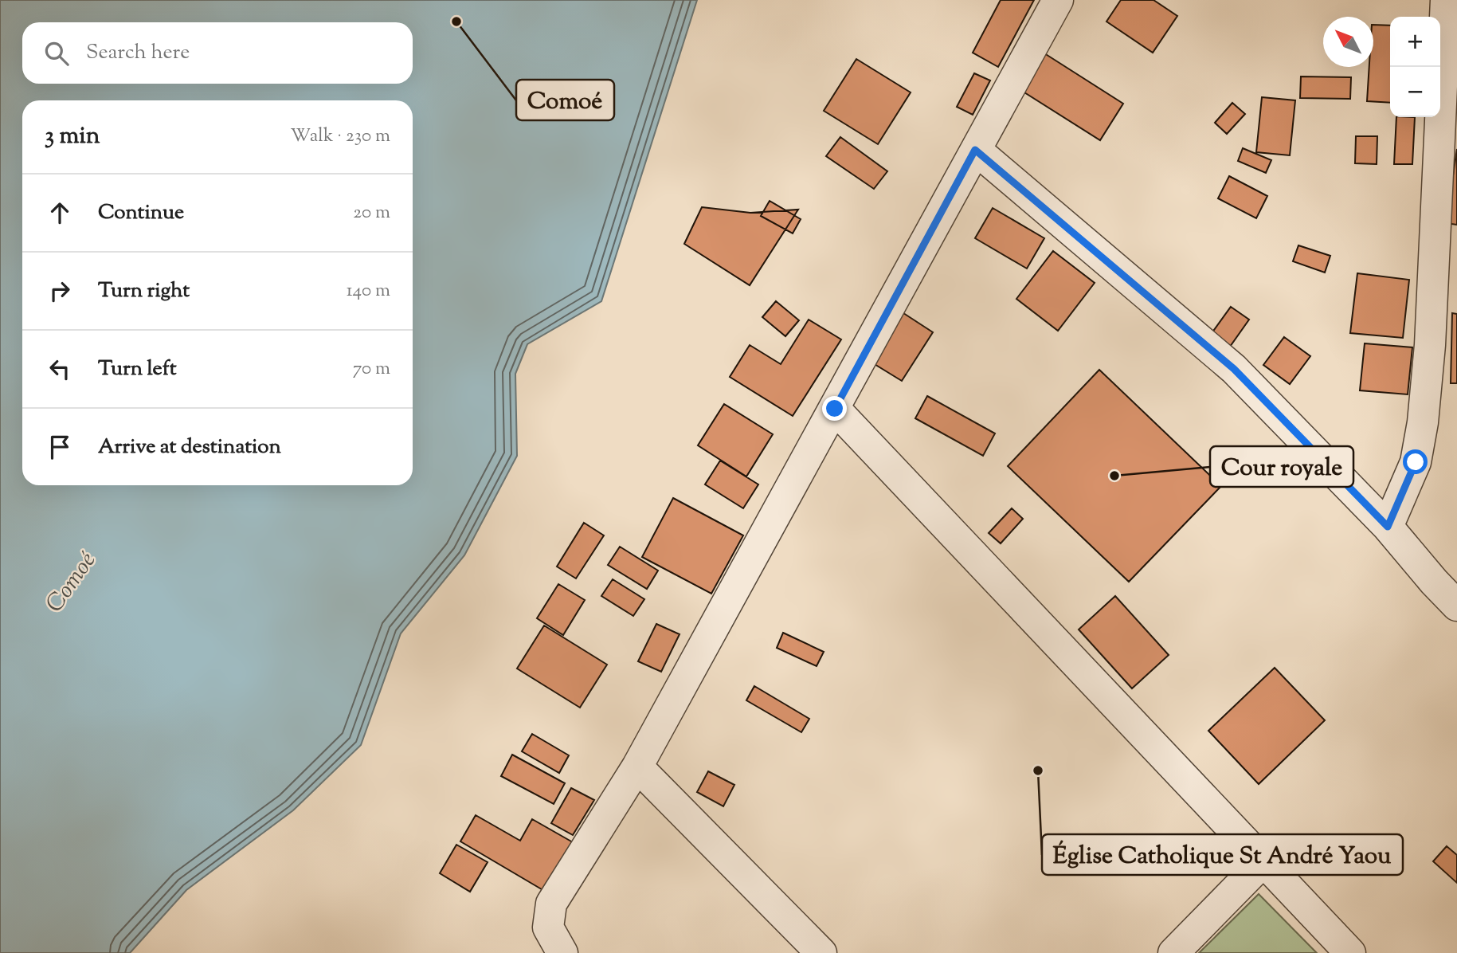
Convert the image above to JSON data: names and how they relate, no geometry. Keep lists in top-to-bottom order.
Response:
{
  "water": ["Comoé"],
  "places": ["Comoé", "Cour royale", "Église Catholique St André Yaou"],
  "north": "top left",
  "page": {
    "map_buttons": ["+", "−"],
    "search": "Search here",
    "heading": ["3 min", "Walk · 230 m"],
    "list": [
      ["Continue", "20 m"],
      ["Turn right", "140 m"],
      ["Turn left", "70 m"],
      "Arrive at destination"
    ]
  }
}
